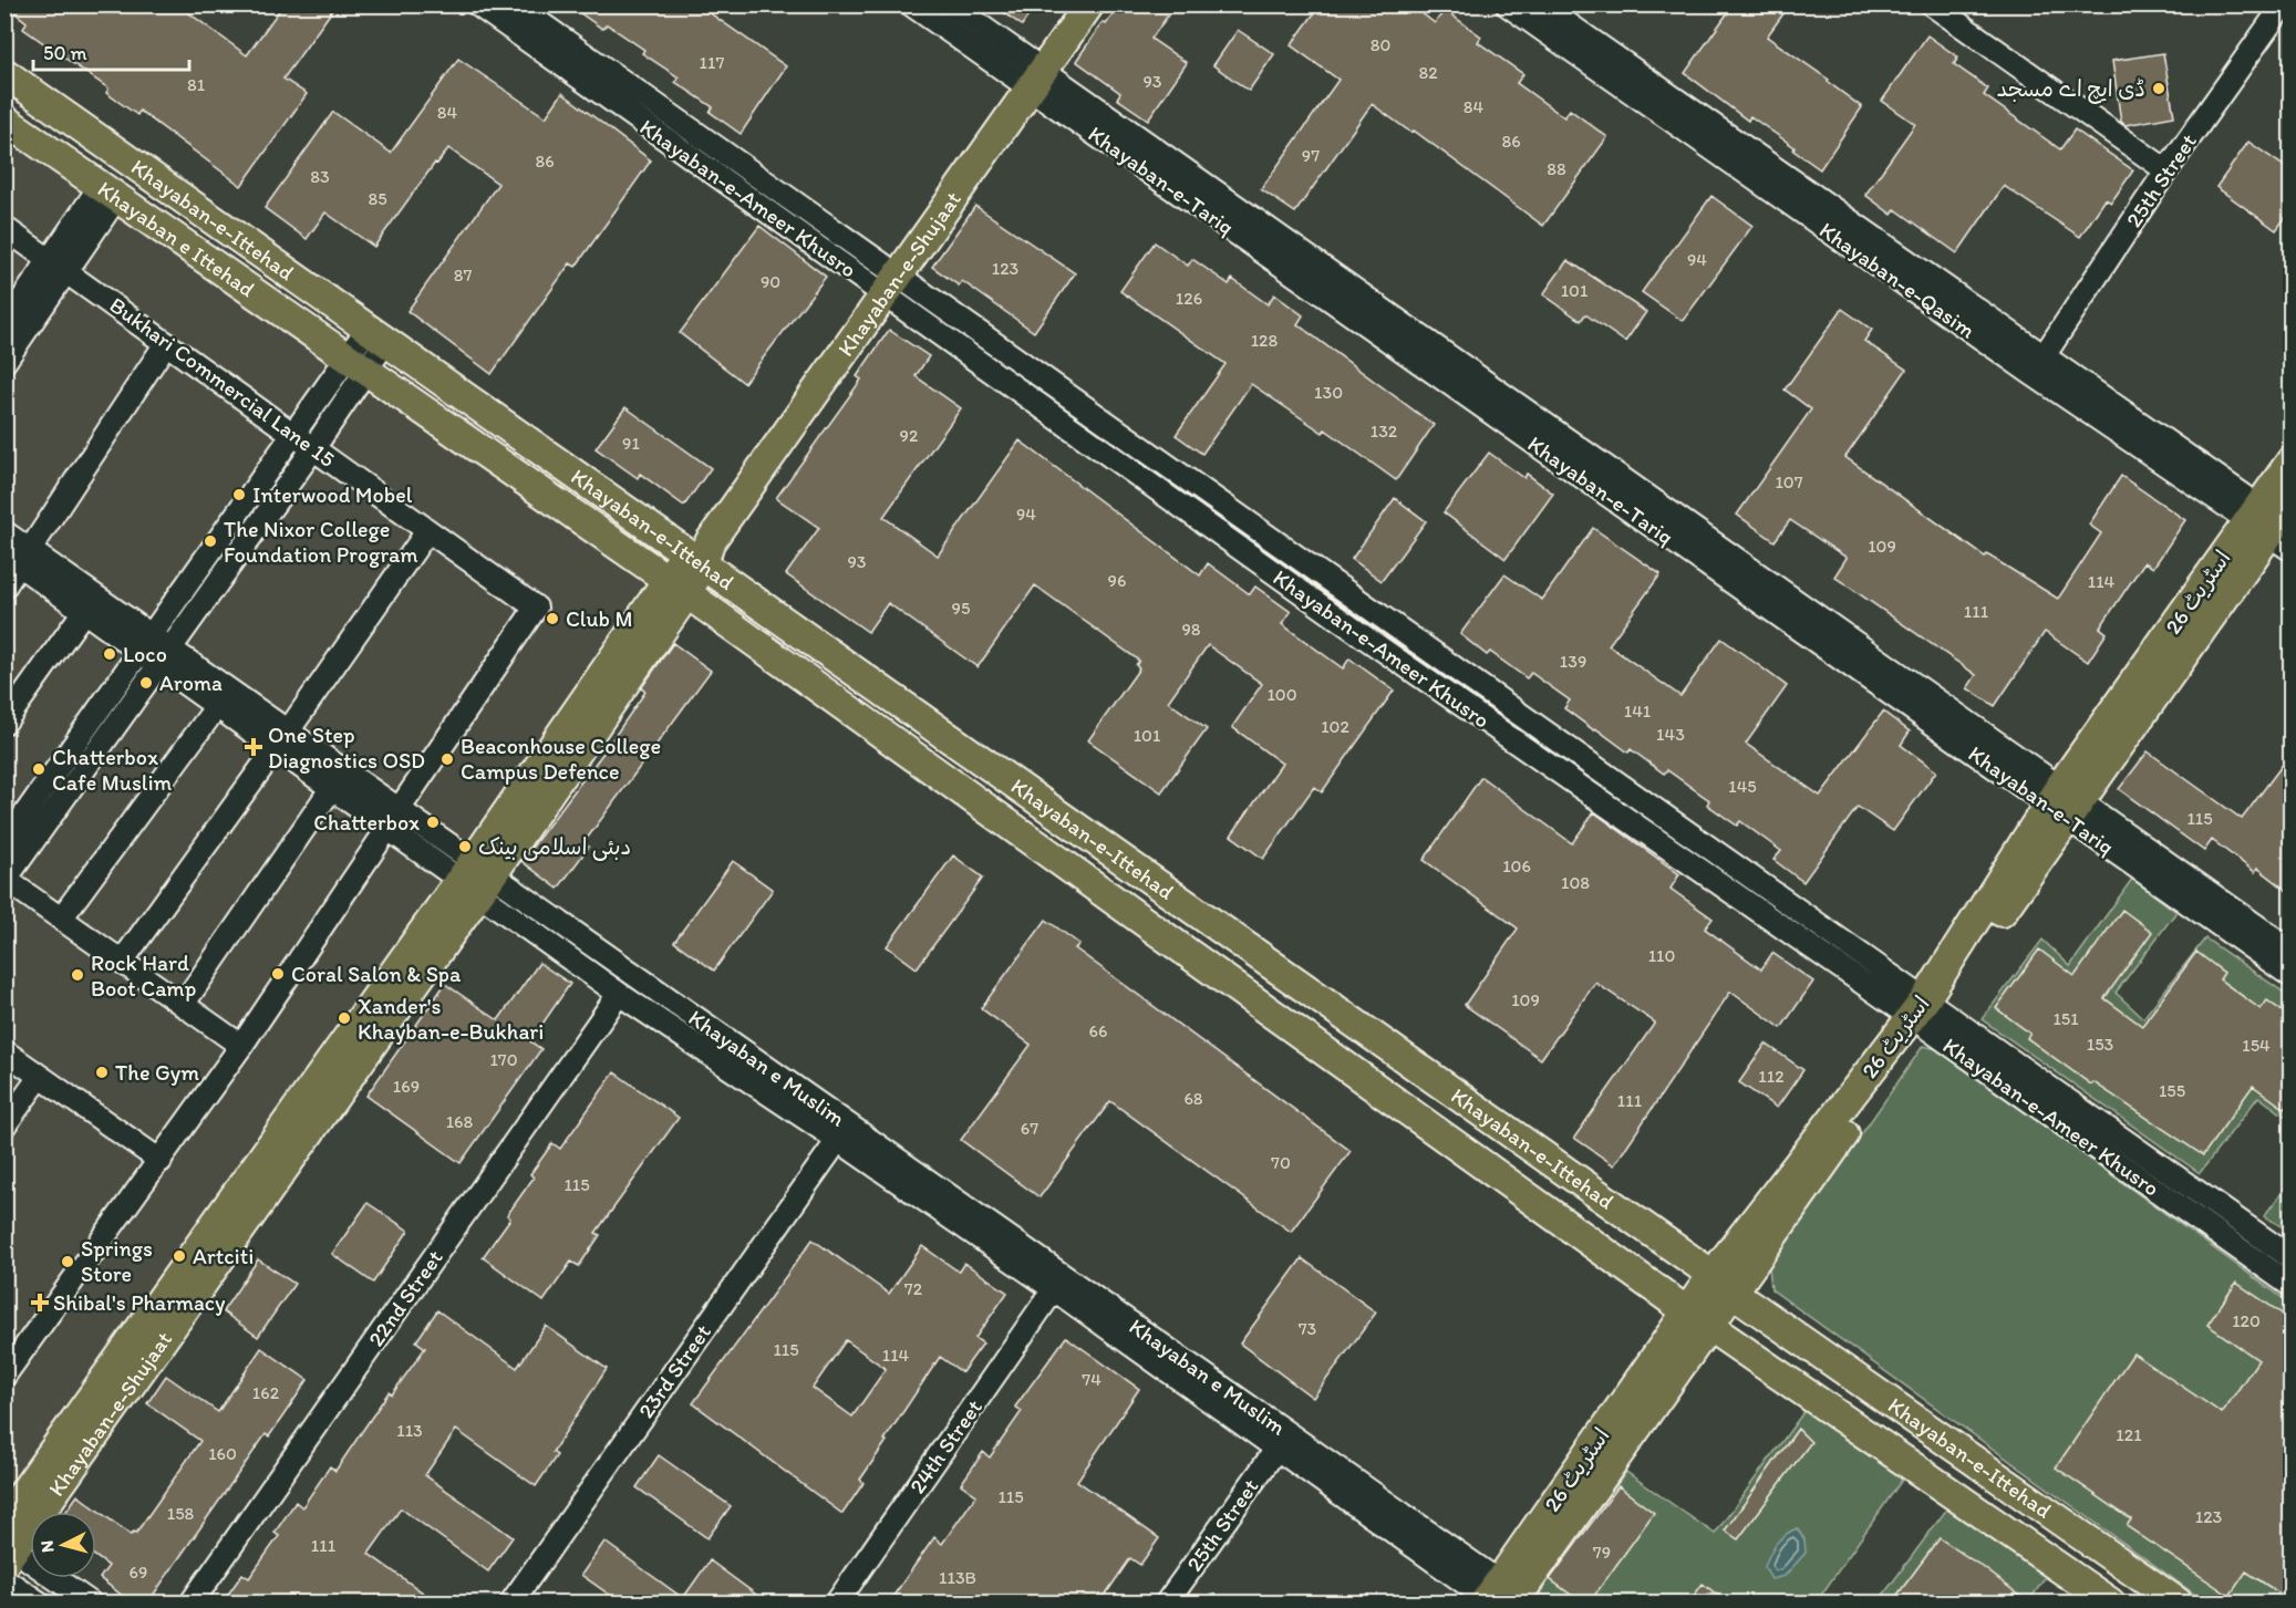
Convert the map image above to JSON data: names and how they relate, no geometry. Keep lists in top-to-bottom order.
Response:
{
  "streets": {
    "main road": [
      "Khayaban-e-Ittehad",
      "Khayaban e Ittehad",
      "Khayaban-e-Shujaat",
      "اسٹریٹ 26"
    ],
    "street": [
      "Khayaban-e-Tariq",
      "25th Street",
      "Khayaban-e-Ameer Khusro",
      "Khayaban-e-Qasim",
      "Bukhari Commercial Lane 15",
      "Khayaban e Muslim",
      "22nd Street",
      "23rd Street",
      "24th Street"
    ]
  },
  "crossings": [
    ["Khayaban-e-Tariq", "Khayaban-e-Shujaat"],
    ["Khayaban-e-Tariq", "اسٹریٹ 26"],
    ["25th Street", "Khayaban-e-Qasim"],
    ["25th Street", "Khayaban e Muslim"],
    ["Khayaban-e-Ameer Khusro", "Khayaban-e-Shujaat"],
    ["Khayaban-e-Ameer Khusro", "اسٹریٹ 26"],
    ["Khayaban-e-Ittehad", "Khayaban e Ittehad"],
    ["Khayaban-e-Ittehad", "Khayaban-e-Shujaat"],
    ["Khayaban-e-Ittehad", "اسٹریٹ 26"],
    ["Khayaban-e-Shujaat", "Khayaban e Muslim"],
    ["Khayaban-e-Qasim", "اسٹریٹ 26"],
    ["Bukhari Commercial Lane 15", "Khayaban e Muslim"],
    ["اسٹریٹ 26", "Khayaban e Muslim"],
    ["Khayaban e Muslim", "22nd Street"],
    ["Khayaban e Muslim", "23rd Street"],
    ["Khayaban e Muslim", "24th Street"]
  ],
  "places": {
    "other": [
      "ڈی ایچ اے مسجد",
      "Interwood Mobel",
      "The Nixor College Foundation Program",
      "Club M",
      "Loco",
      "Aroma",
      "Beaconhouse College Campus Defence",
      "Chatterbox Cafe Muslim",
      "Chatterbox",
      "دبئی اسلامی بینک",
      "Coral Salon & Spa",
      "Rock Hard Boot Camp",
      "Xander's Khayban-e-Bukhari",
      "The Gym",
      "Artciti",
      "Springs Store"
    ],
    "health": ["One Step Diagnostics OSD", "Shibal's Pharmacy"]
  },
  "house_numbers": [
    "80",
    "117",
    "82",
    "93",
    "81",
    "84",
    "84",
    "86",
    "97",
    "86",
    "88",
    "83",
    "85",
    "94",
    "123",
    "87",
    "90",
    "101",
    "126",
    "128",
    "130",
    "132",
    "92",
    "91",
    "107",
    "94",
    "109",
    "93",
    "96",
    "114",
    "95",
    "111",
    "98",
    "139",
    "100",
    "141",
    "102",
    "143",
    "101",
    "145",
    "115",
    "106",
    "108",
    "110",
    "109",
    "151",
    "66",
    "153",
    "154",
    "170",
    "112",
    "169",
    "155",
    "68",
    "111",
    "168",
    "67",
    "70",
    "115",
    "72",
    "120",
    "73",
    "115",
    "114",
    "74",
    "162",
    "113",
    "121",
    "160",
    "115",
    "158",
    "123",
    "111",
    "79",
    "69",
    "113B"
  ],
  "scale_bar": "50 m",
  "north": "left"
}
